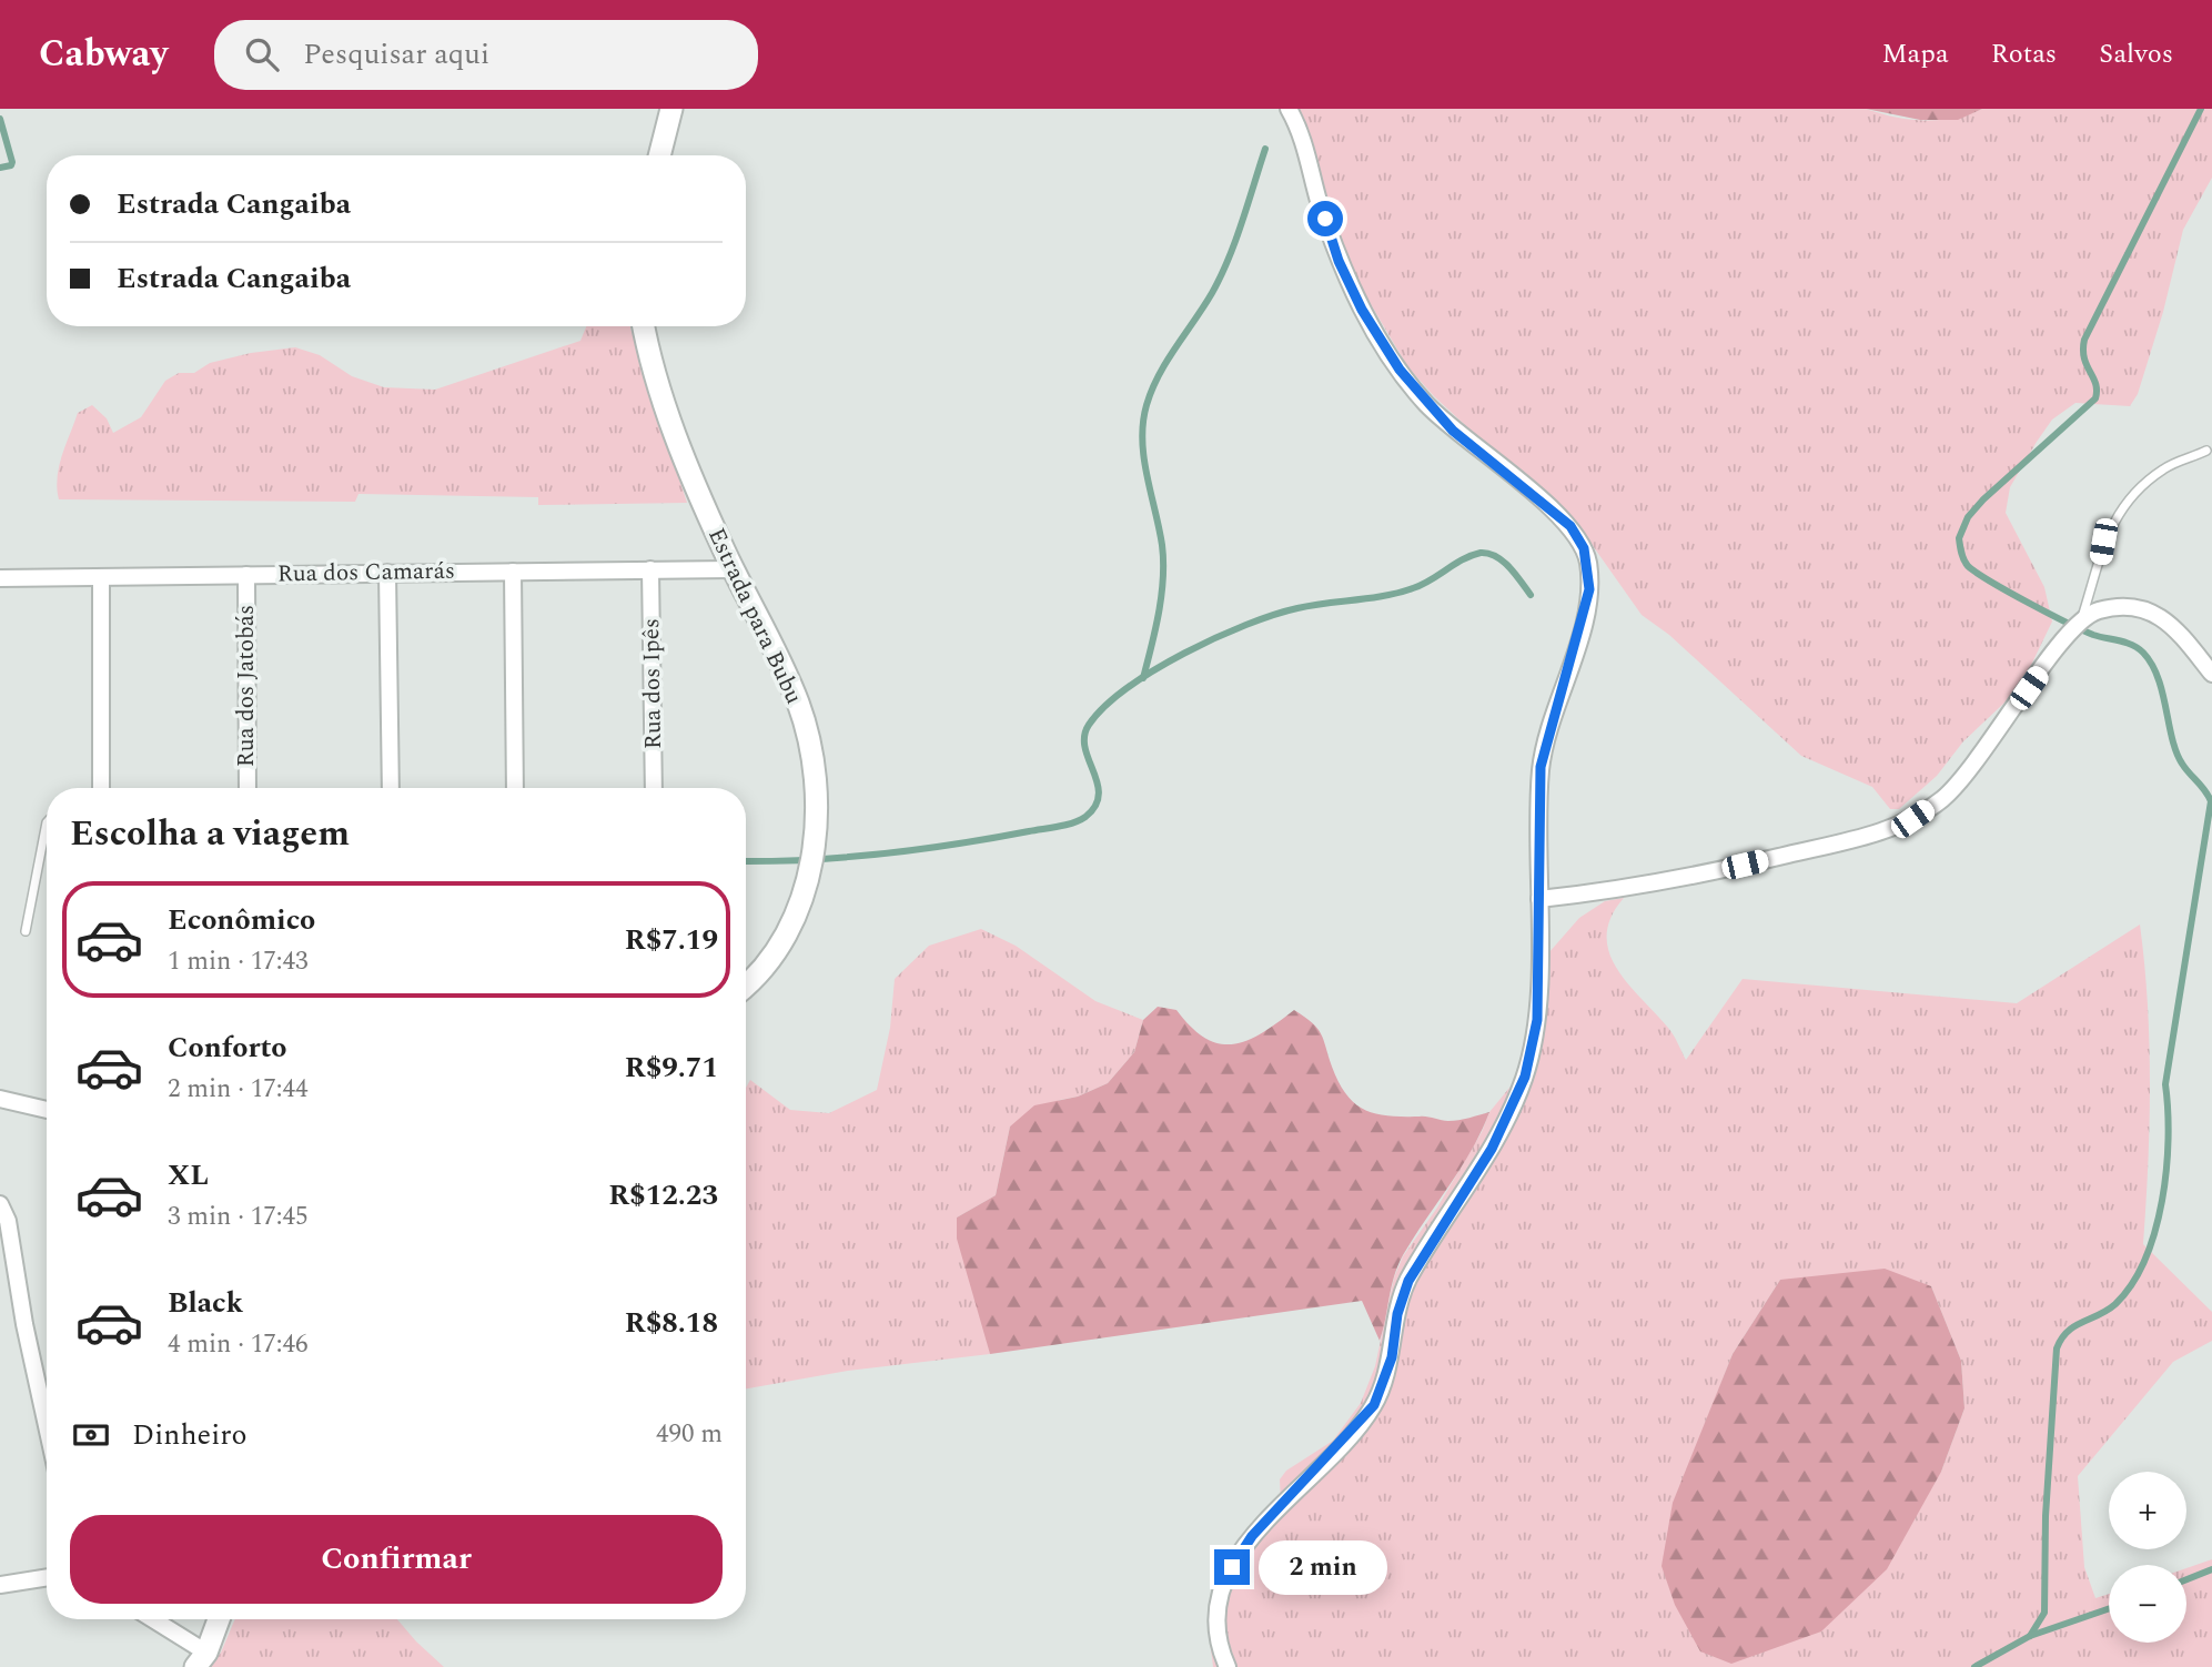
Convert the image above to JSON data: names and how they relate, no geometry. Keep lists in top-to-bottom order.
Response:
{
  "streets": {
    "street": [
      "Rua dos Camarás",
      "Estrada para Bubu",
      "Rua dos Ipês",
      "Rua dos Jatobás"
    ]
  },
  "crossings": [
    ["Rua dos Camarás", "Estrada para Bubu"],
    ["Rua dos Camarás", "Rua dos Ipês"],
    ["Rua dos Camarás", "Rua dos Jatobás"]
  ],
  "page": {
    "header": "Cabway",
    "search": "Pesquisar aqui",
    "nav": ["Mapa", "Rotas", "Salvos"],
    "banner": ["Estrada Cangaiba", "Estrada Cangaiba"],
    "heading": "Escolha a viagem",
    "list": [
      {
        "name": "Econômico",
        "note": "1 min · 17:43",
        "value": "R$7.19"
      },
      {
        "name": "Conforto",
        "note": "2 min · 17:44",
        "value": "R$9.71"
      },
      {
        "name": "XL",
        "note": "3 min · 17:45",
        "value": "R$12.23"
      },
      {
        "name": "Black",
        "note": "4 min · 17:46",
        "value": "R$8.18"
      }
    ],
    "pay": ["Dinheiro", "490 m"],
    "map_buttons": ["+", "−"],
    "buttons": "Confirmar",
    "bubble": "2 min"
  }
}
